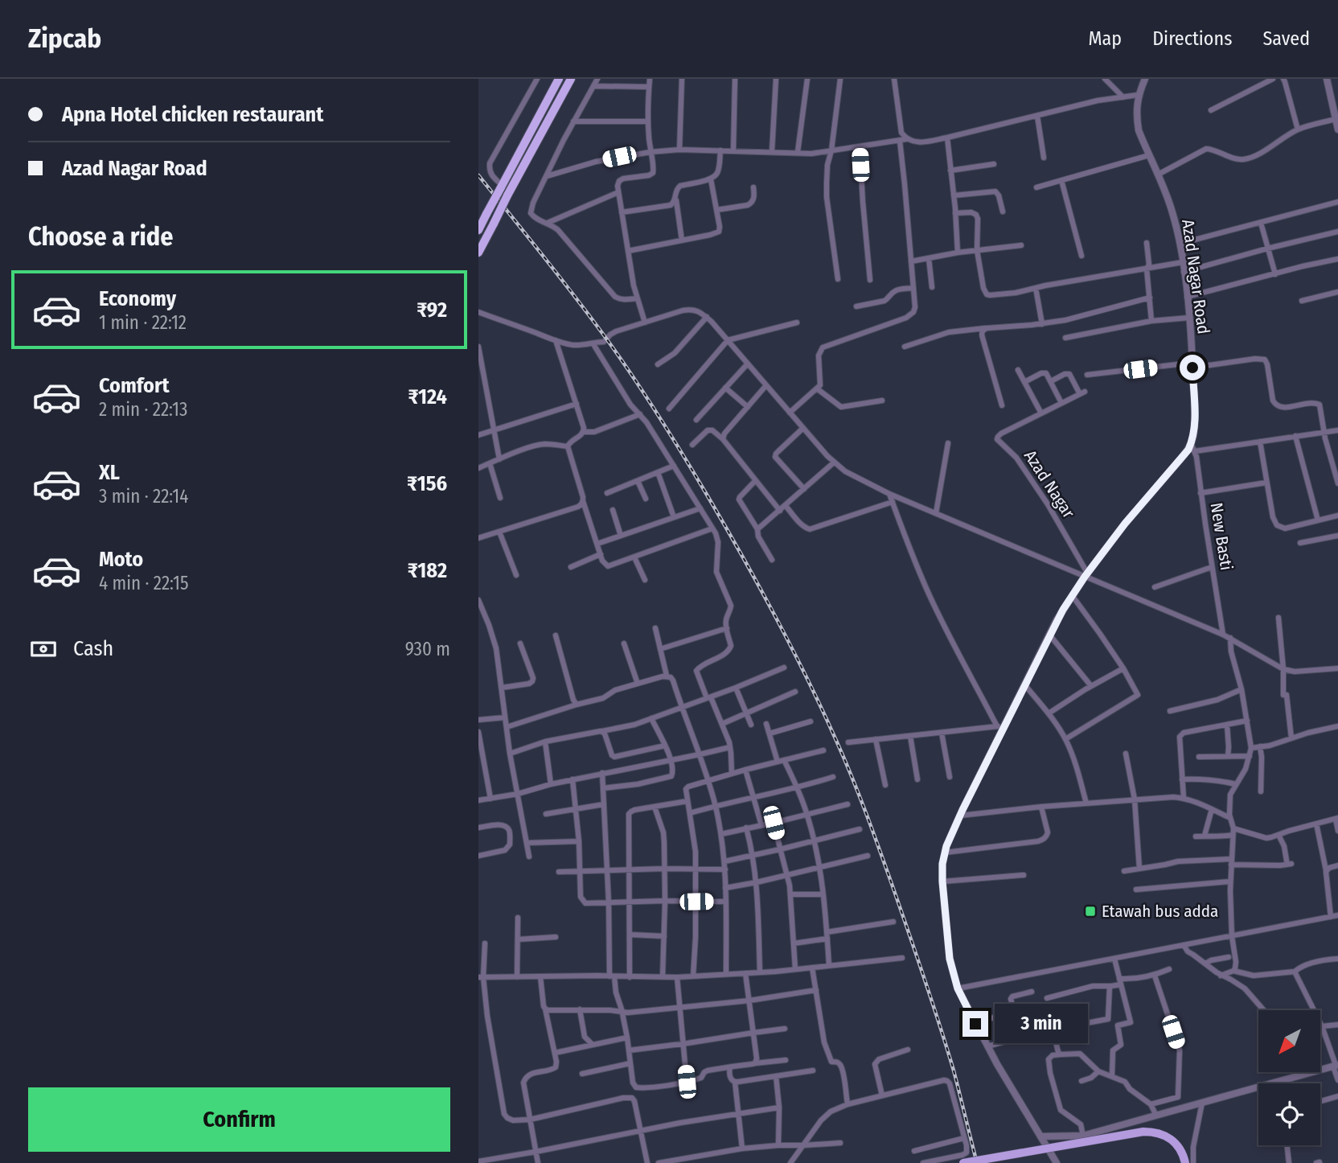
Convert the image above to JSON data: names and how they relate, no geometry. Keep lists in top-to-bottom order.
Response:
{
  "streets": {
    "street": ["Azad Nagar Road", "Azad Nagar", "New Basti"]
  },
  "crossings": [
    ["Azad Nagar Road", "Azad Nagar"],
    ["Azad Nagar Road", "New Basti"]
  ],
  "places": {
    "transit": ["Etawah bus adda"]
  },
  "north": "bottom left",
  "page": {
    "header": "Zipcab",
    "nav": ["Map", "Directions", "Saved"],
    "banner": ["Apna Hotel chicken restaurant", "Azad Nagar Road"],
    "heading": "Choose a ride",
    "list": [
      {
        "name": "Economy",
        "note": "1 min · 22:12",
        "value": "₹92"
      },
      {
        "name": "Comfort",
        "note": "2 min · 22:13",
        "value": "₹124"
      },
      {
        "name": "XL",
        "note": "3 min · 22:14",
        "value": "₹156"
      },
      {
        "name": "Moto",
        "note": "4 min · 22:15",
        "value": "₹182"
      }
    ],
    "pay": ["Cash", "930 m"],
    "bubble": "3 min",
    "buttons": "Confirm"
  }
}
